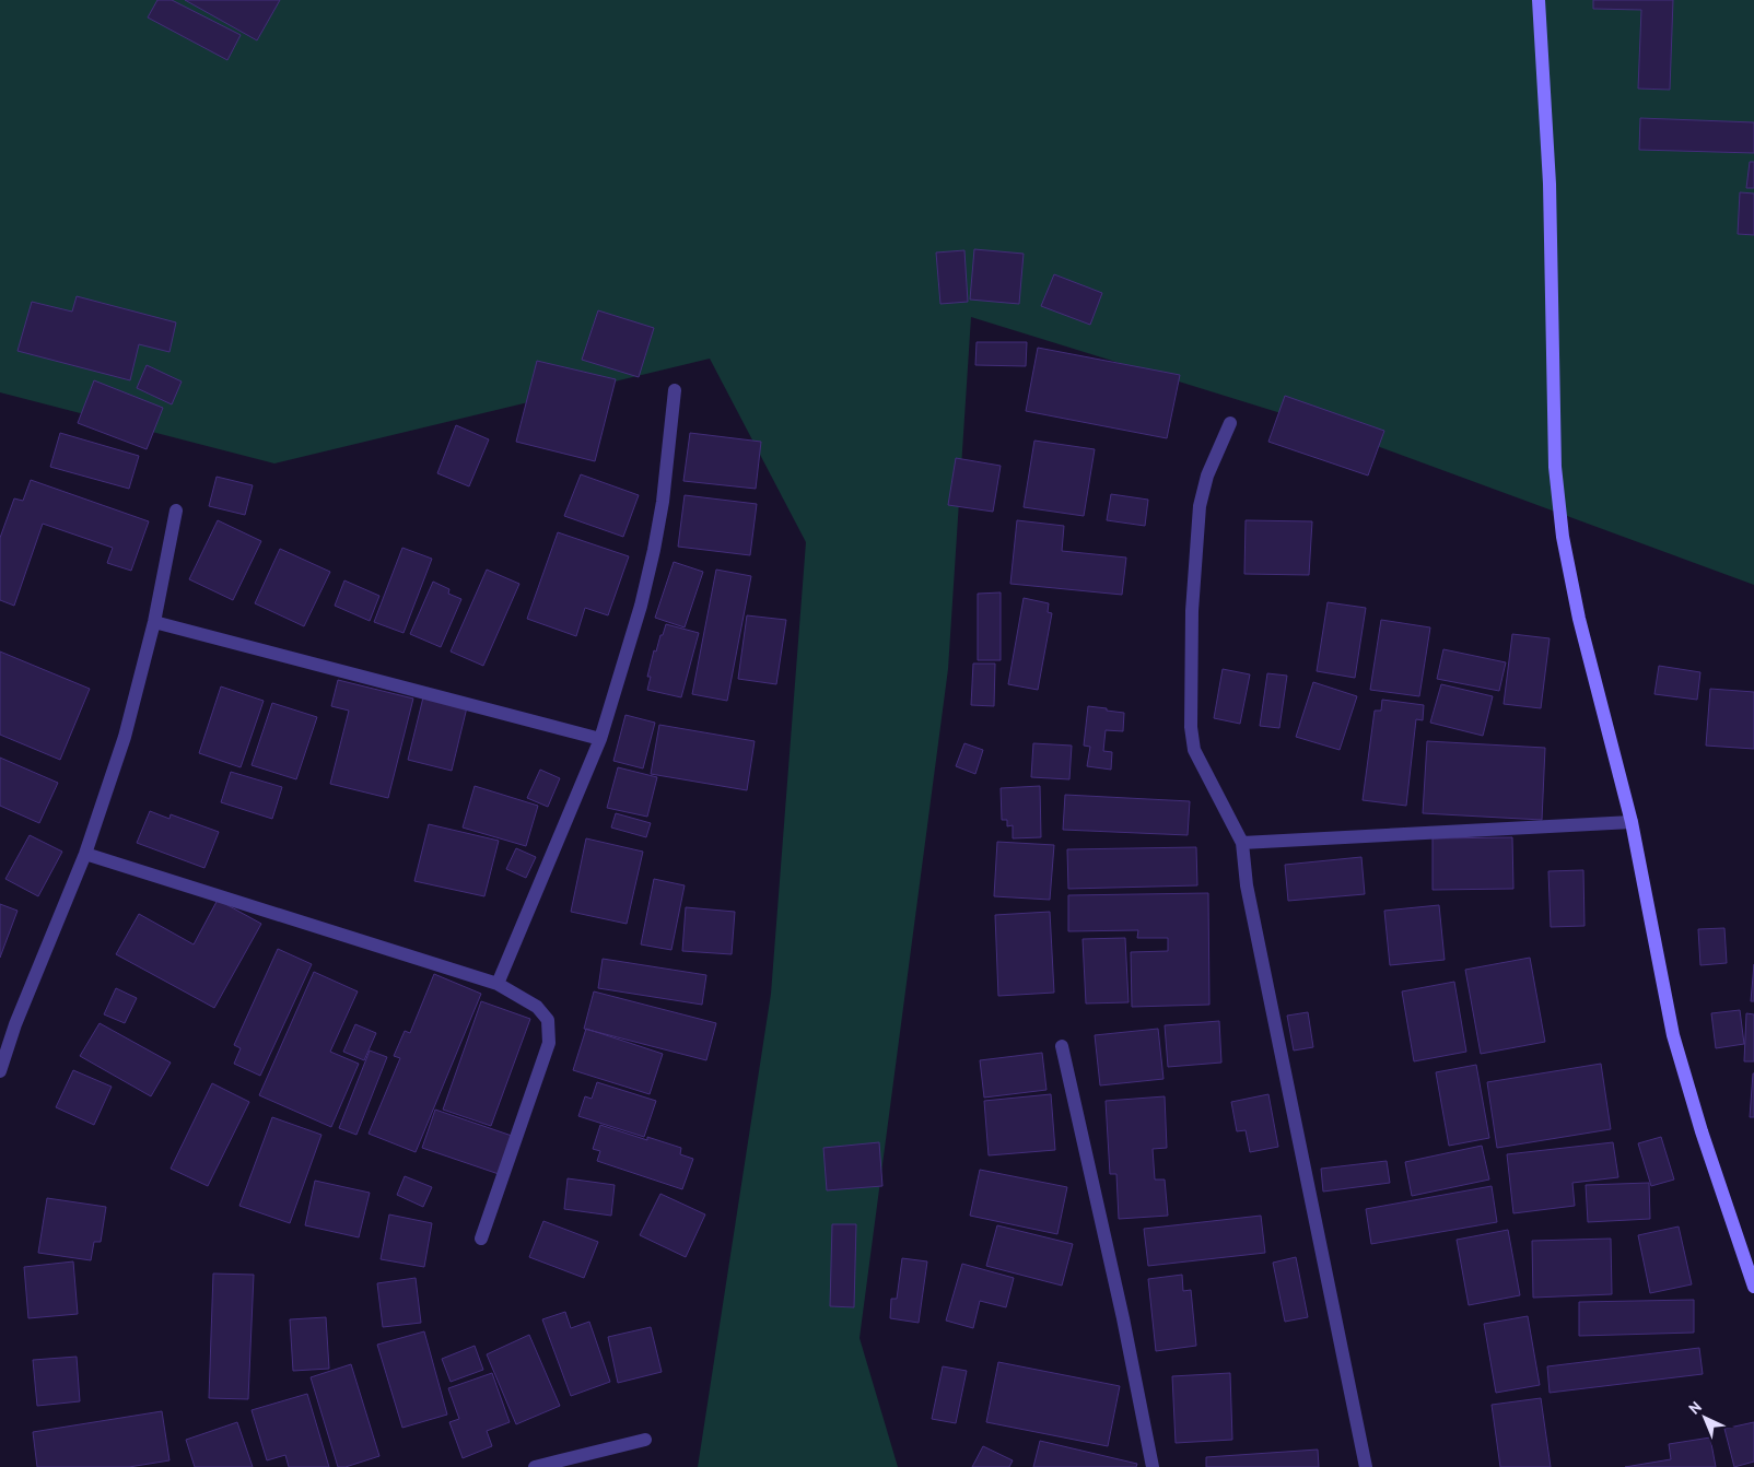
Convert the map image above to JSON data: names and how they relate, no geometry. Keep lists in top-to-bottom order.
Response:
{
  "north": "top left"
}
